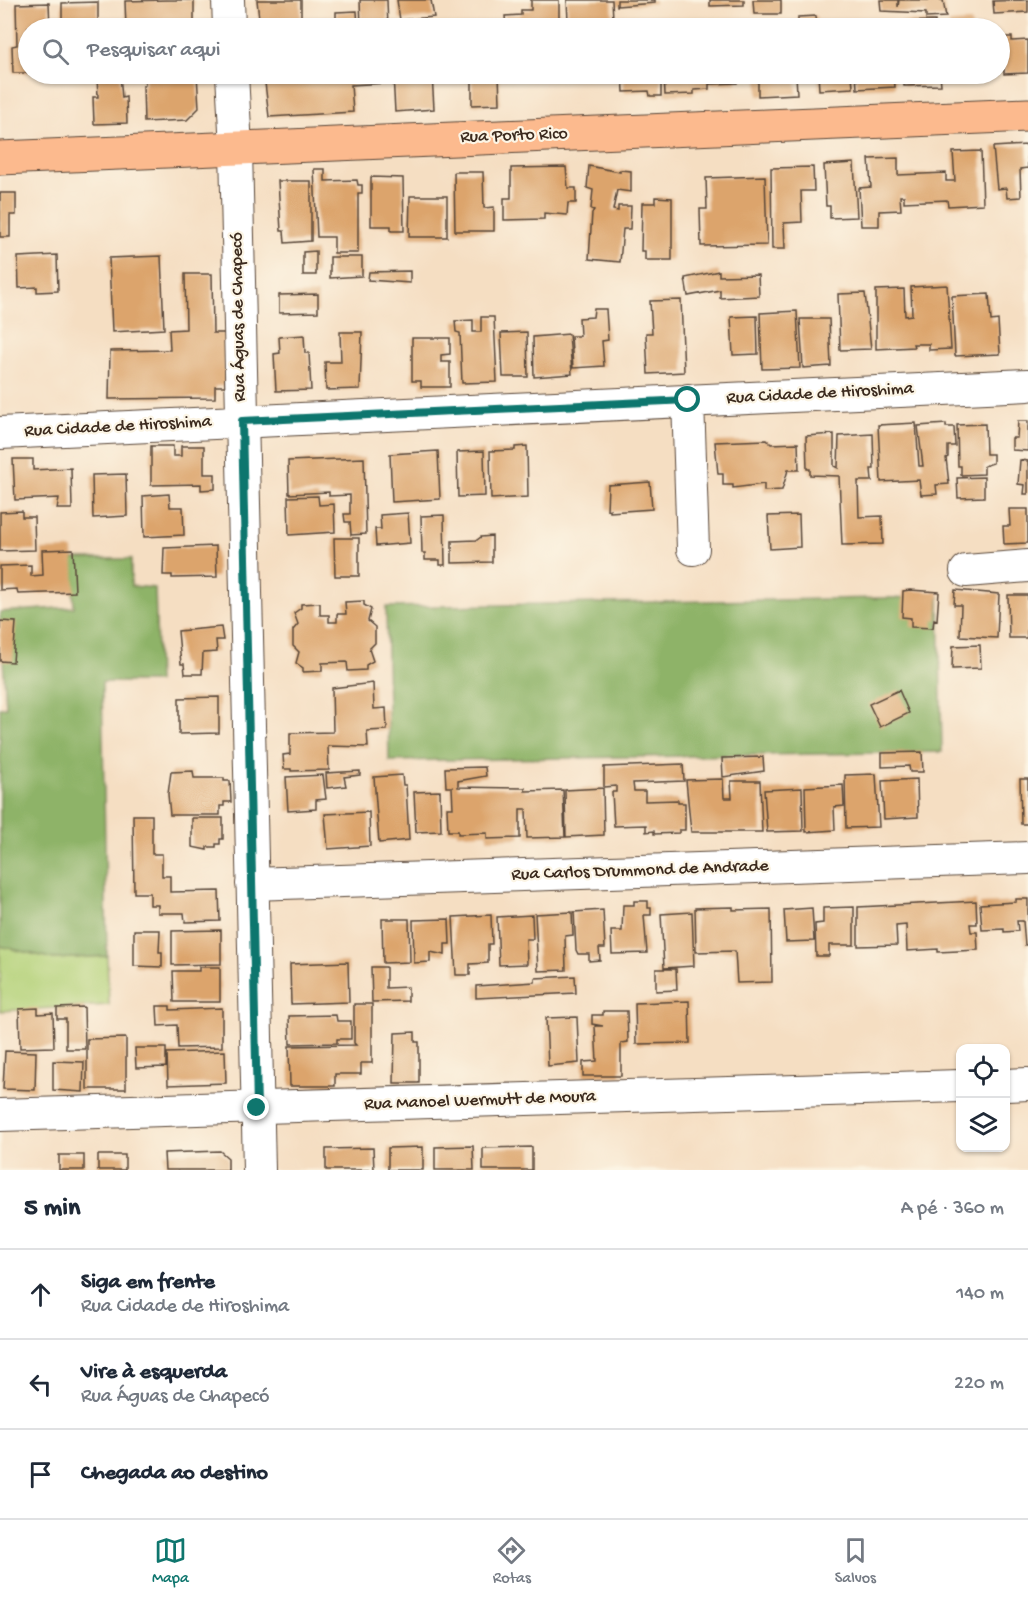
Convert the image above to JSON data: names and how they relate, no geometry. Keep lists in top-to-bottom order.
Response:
{
  "streets": {
    "main road": ["Rua Porto Rico"],
    "street": [
      "Rua Águas de Chapecó",
      "Rua Cidade de Hiroshima",
      "Rua Carlos Drummond de Andrade",
      "Rua Manoel Wermutt de Moura"
    ]
  },
  "crossings": [
    ["Rua Porto Rico", "Rua Águas de Chapecó"],
    ["Rua Águas de Chapecó", "Rua Cidade de Hiroshima"],
    ["Rua Águas de Chapecó", "Rua Carlos Drummond de Andrade"],
    ["Rua Águas de Chapecó", "Rua Manoel Wermutt de Moura"]
  ],
  "page": {
    "search": "Pesquisar aqui",
    "heading": ["5 min", "A pé · 360 m"],
    "list": [
      ["Siga em frente", "Rua Cidade de Hiroshima", "140 m"],
      ["Vire à esquerda", "Rua Águas de Chapecó", "220 m"],
      "Chegada ao destino"
    ],
    "nav": ["Mapa", "Rotas", "Salvos"]
  }
}
